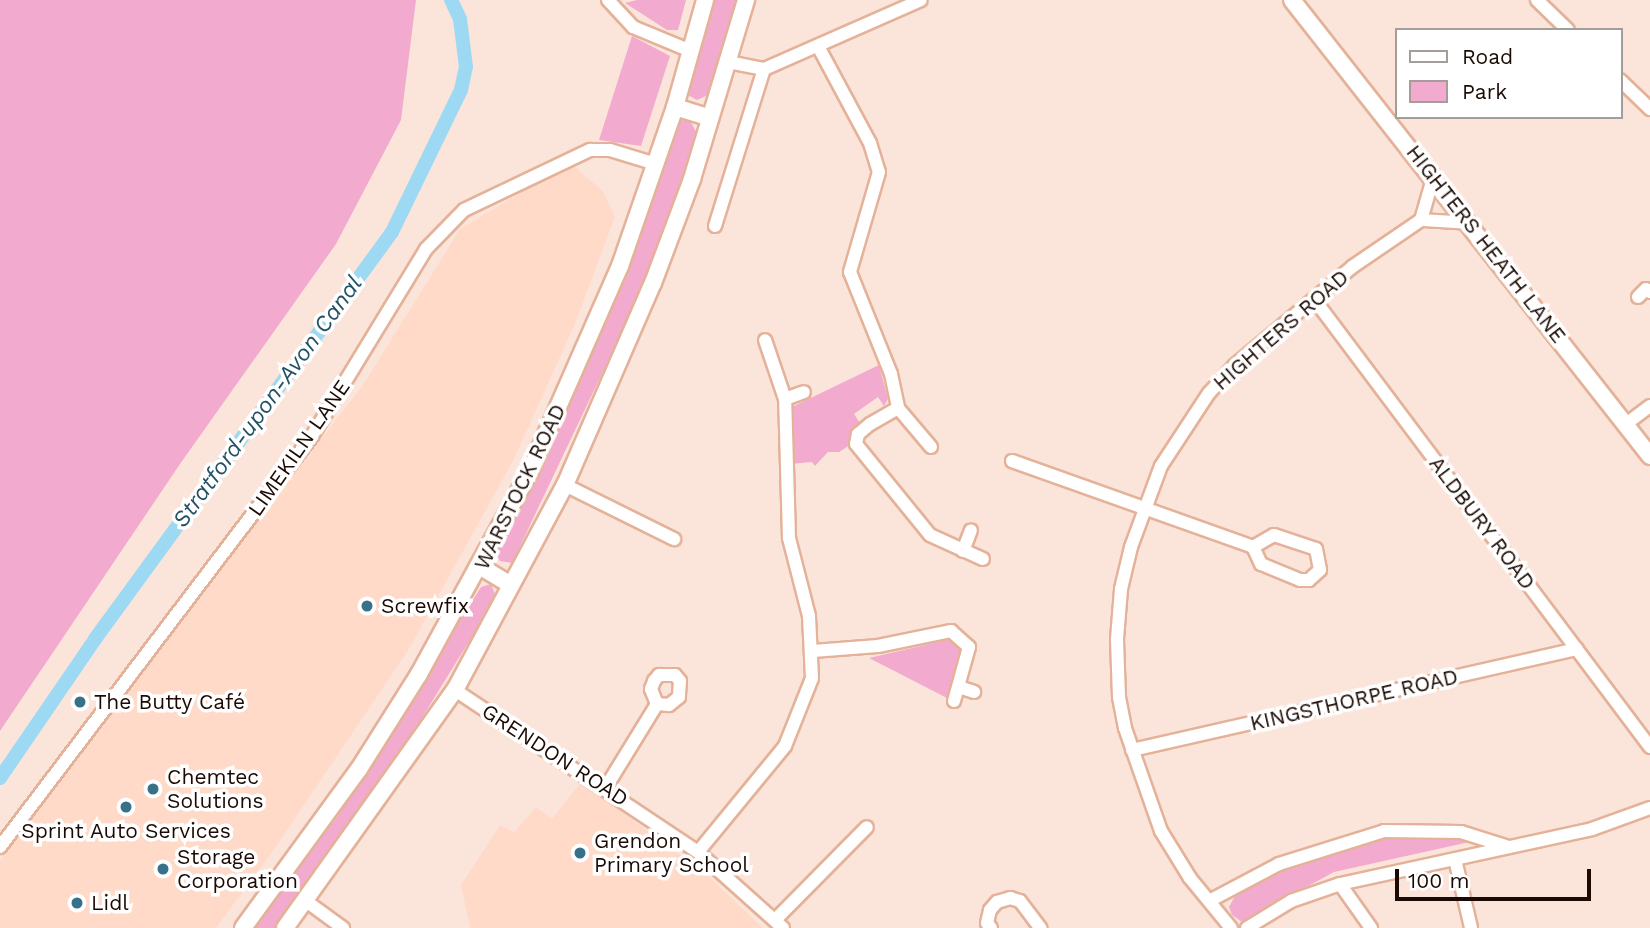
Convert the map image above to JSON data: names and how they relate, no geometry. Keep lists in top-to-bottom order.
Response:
{
  "streets": {
    "street": [
      "HIGHTERS HEATH LANE",
      "HIGHTERS ROAD",
      "LIMEKILN LANE",
      "WARSTOCK ROAD",
      "ALDBURY ROAD",
      "KINGSTHORPE ROAD",
      "GRENDON ROAD"
    ]
  },
  "crossings": [
    ["HIGHTERS ROAD", "ALDBURY ROAD"],
    ["HIGHTERS ROAD", "KINGSTHORPE ROAD"],
    ["LIMEKILN LANE", "WARSTOCK ROAD"],
    ["WARSTOCK ROAD", "GRENDON ROAD"],
    ["ALDBURY ROAD", "KINGSTHORPE ROAD"]
  ],
  "water": ["Stratford-upon-Avon Canal"],
  "places": [
    "Screwfix",
    "The Butty Café",
    "Chemtec Solutions",
    "Sprint Auto Services",
    "Grendon Primary School",
    "Storage Corporation",
    "Lidl"
  ],
  "legend": ["Road", "Park"],
  "scale_bar": "100 m"
}
